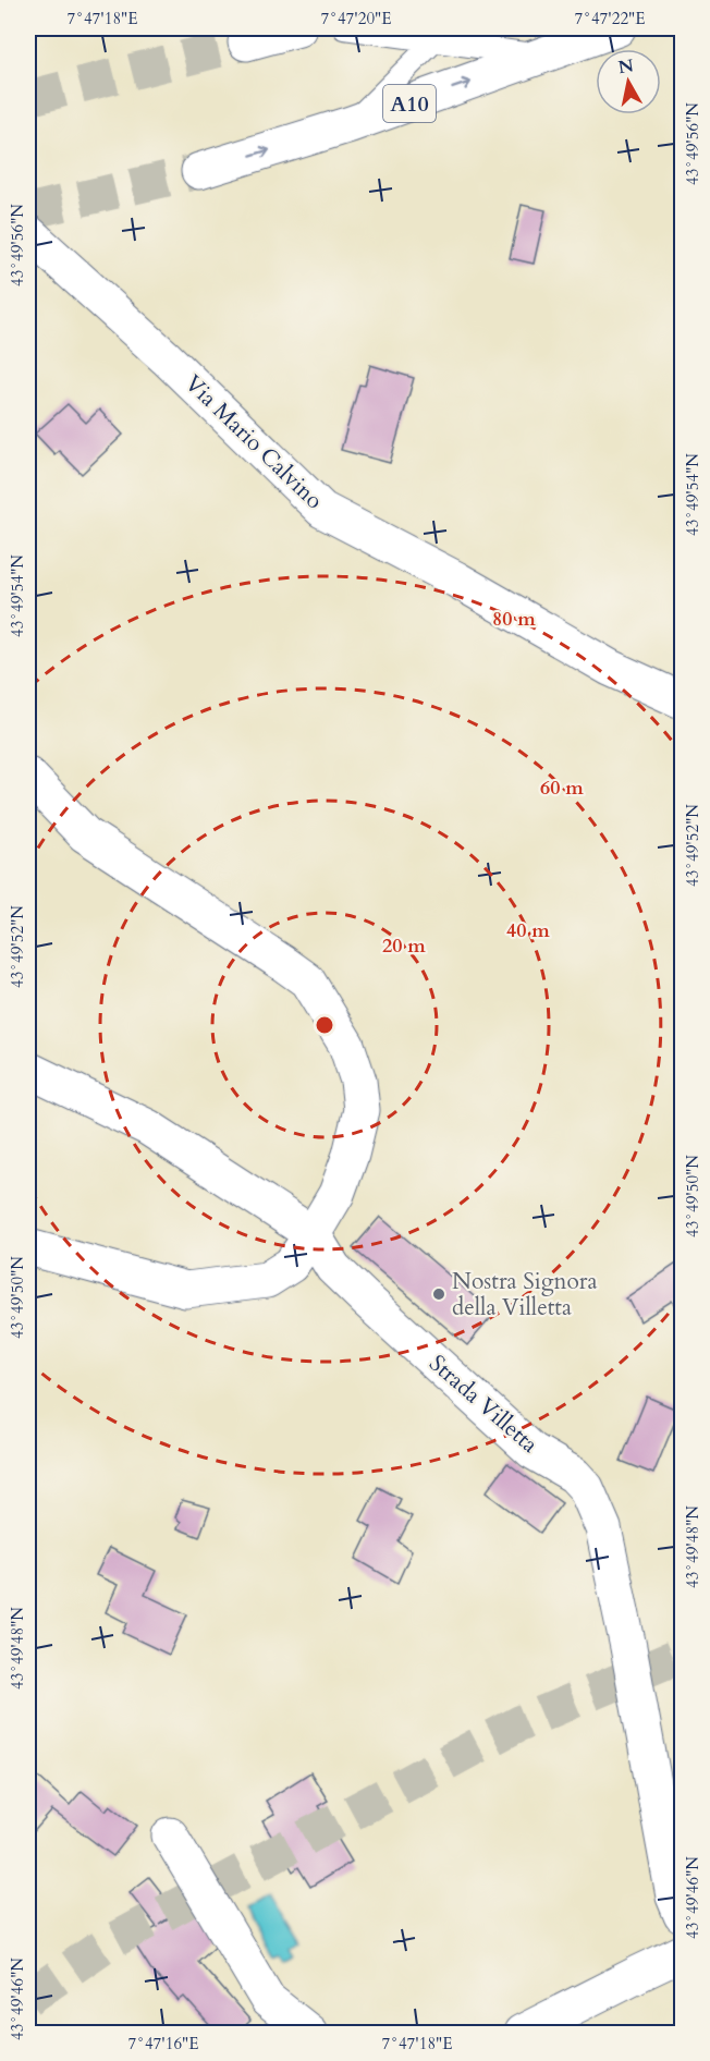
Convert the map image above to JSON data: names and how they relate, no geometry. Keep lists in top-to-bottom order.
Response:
{
  "streets": {
    "main road": ["A10", "Via Mario Calvino", "Strada Villetta"]
  },
  "places": ["Nostra Signora della Villetta"],
  "north": "top",
  "coordinates": [
    "7°47'18\"E",
    "7°47'20\"E",
    "7°47'22\"E",
    "43°49'56\"N",
    "43°49'54\"N",
    "43°49'52\"N",
    "43°49'50\"N",
    "43°49'48\"N",
    "43°49'46\"N",
    "7°47'16\"E"
  ],
  "rings": [
    "80 m",
    "60 m",
    "40 m",
    "20 m"
  ]
}
